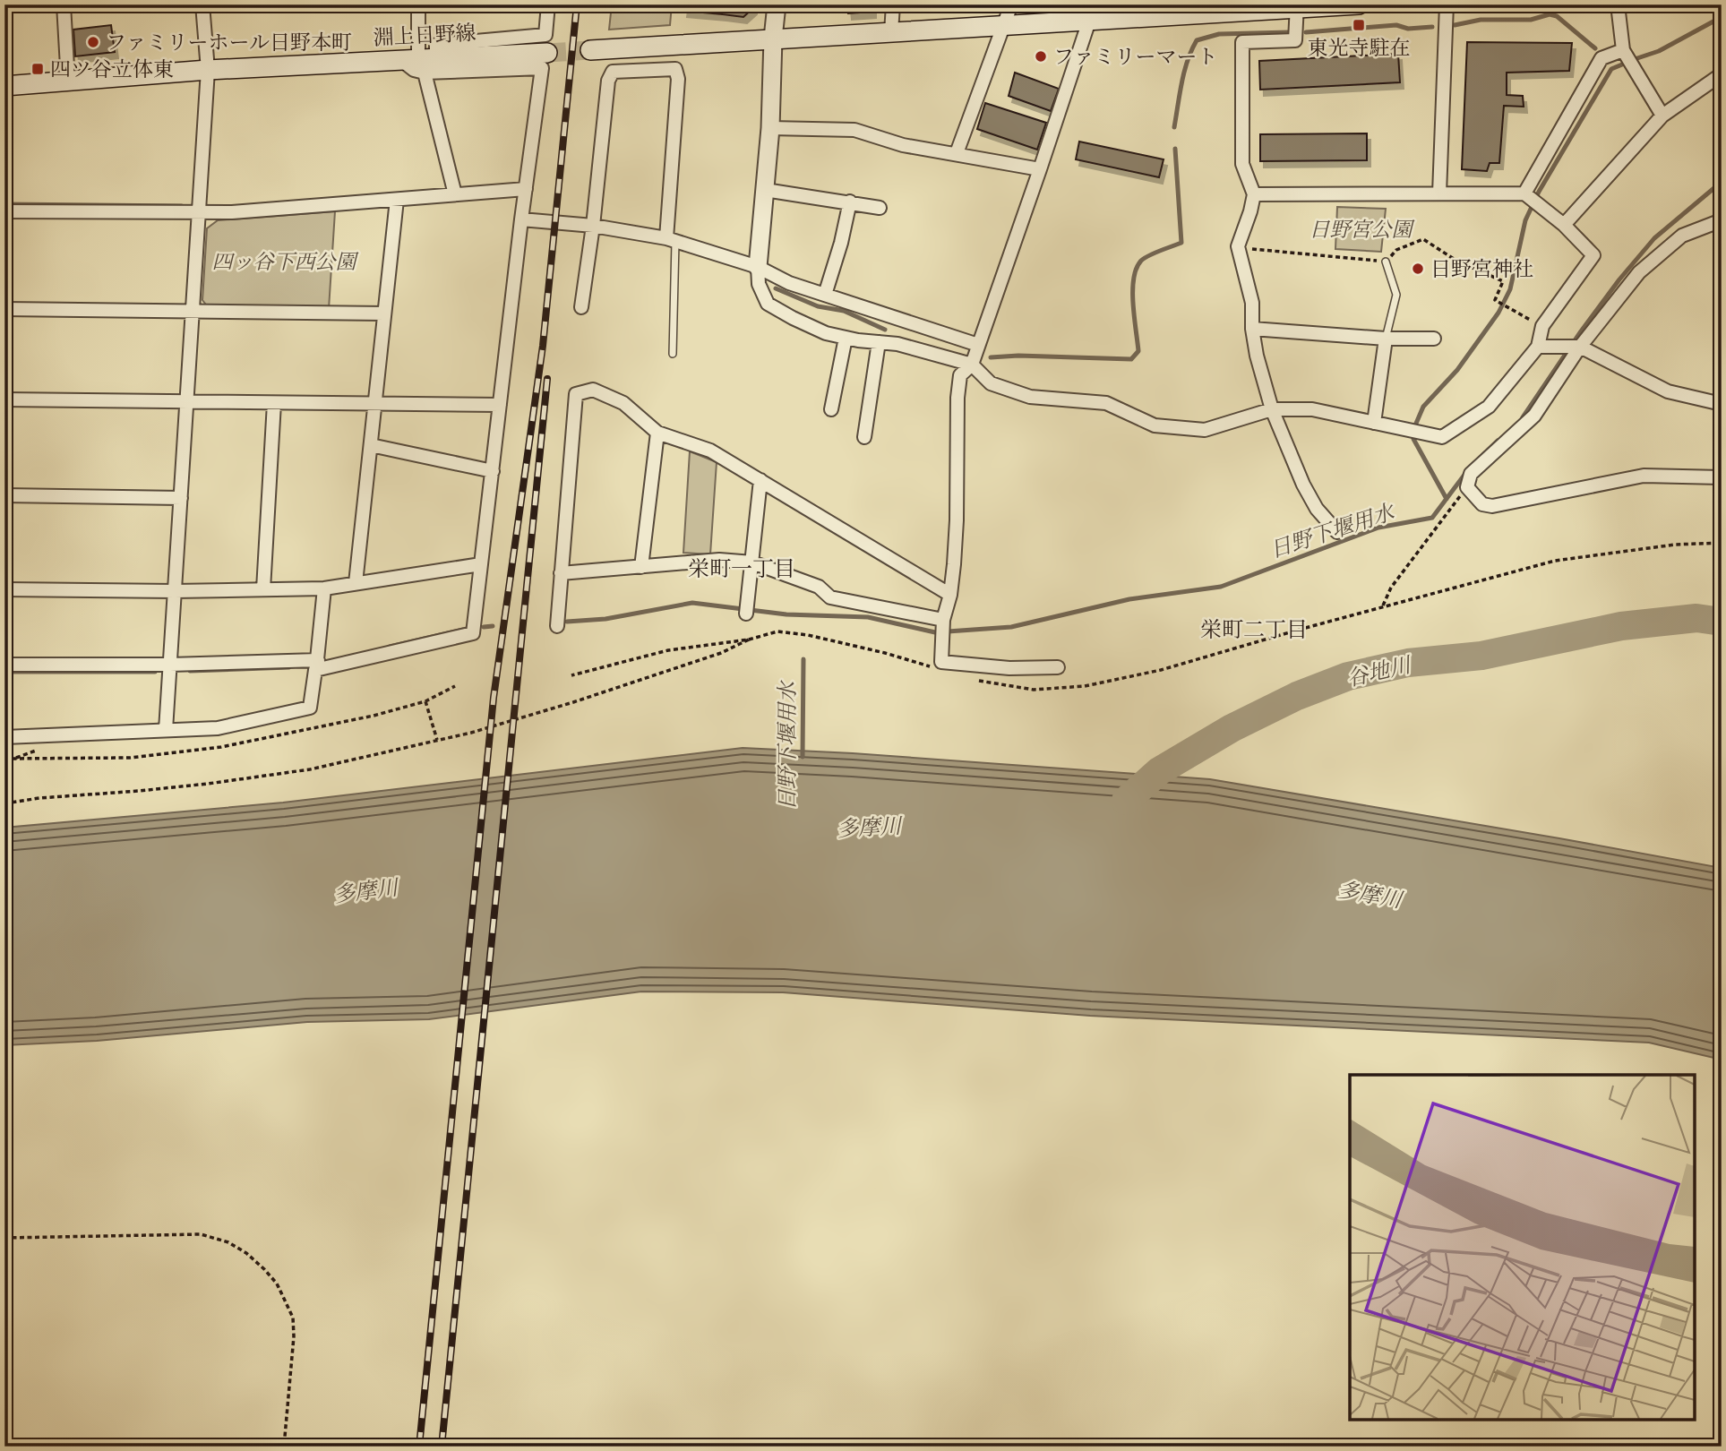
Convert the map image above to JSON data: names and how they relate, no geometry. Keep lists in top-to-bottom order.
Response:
{
  "streets": {
    "main road": ["淵上日野線"]
  },
  "districts": ["栄町一丁目", "栄町二丁目"],
  "water": ["日野下堰用水", "谷地川", "多摩川"],
  "parks": ["日野宮公園", "四ッ谷下西公園"],
  "places": {
    "transit": ["東光寺駐在", "四ツ谷立体東"],
    "other": ["ファミリーホール日野本町", "ファミリーマート", "日野宮神社"]
  }
}
